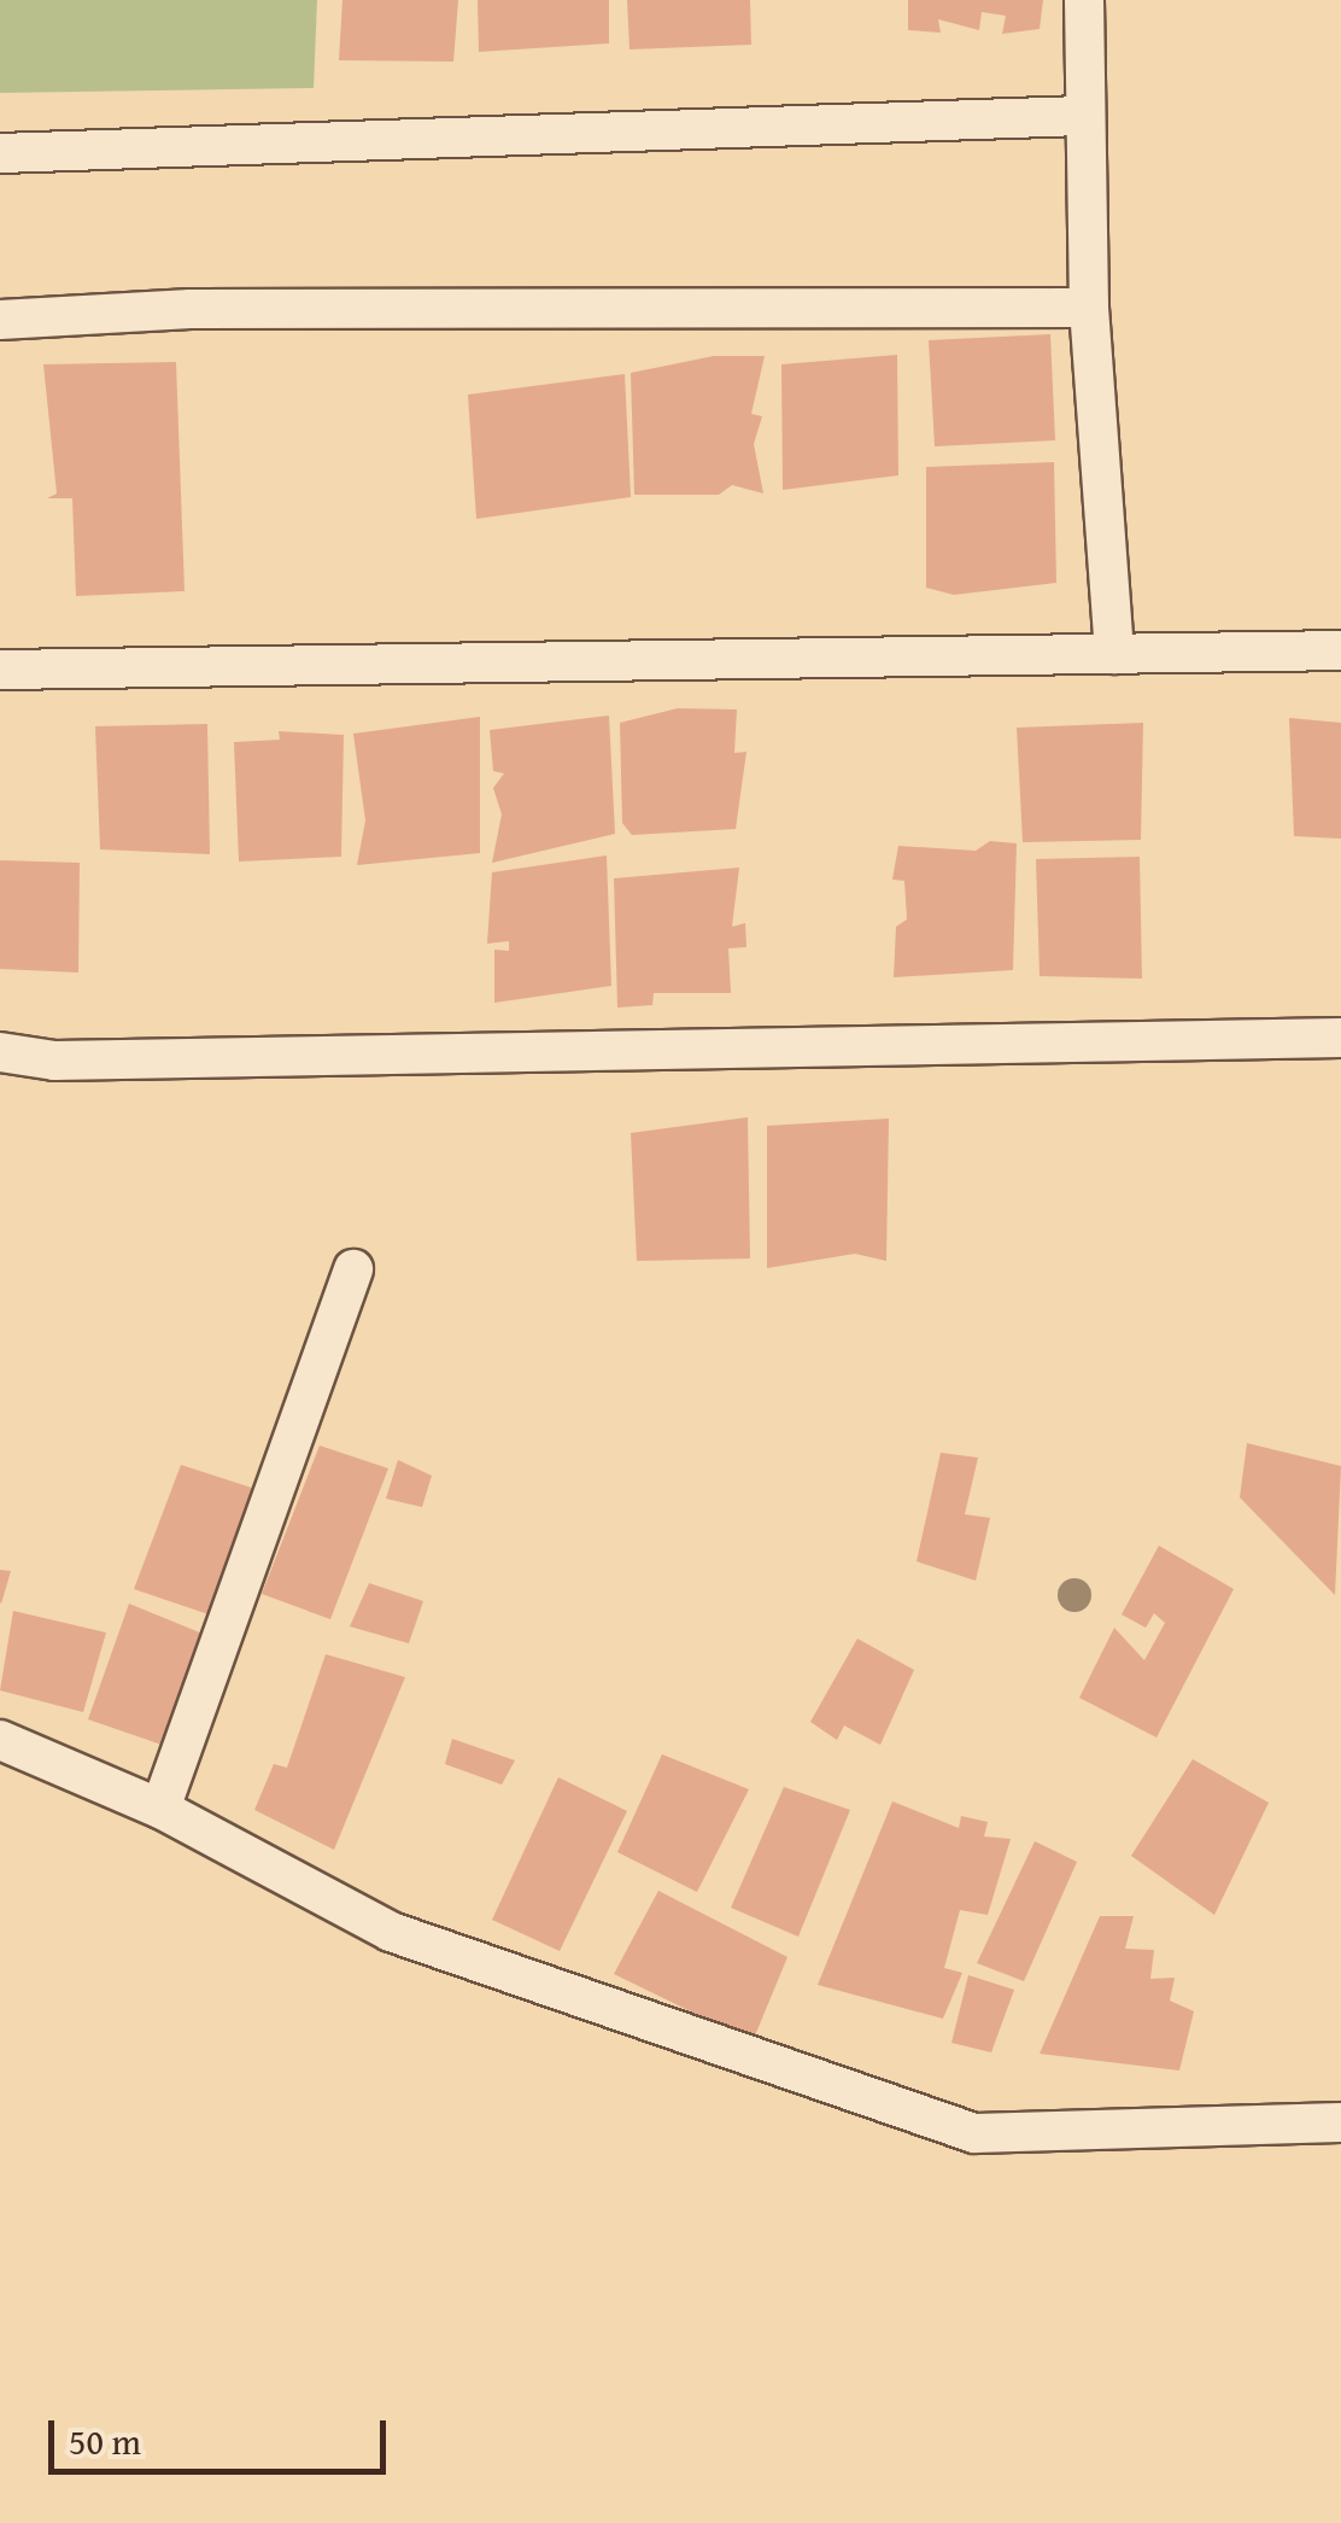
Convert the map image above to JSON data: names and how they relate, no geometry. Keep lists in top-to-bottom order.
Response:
{
  "scale_bar": "50 m"
}
